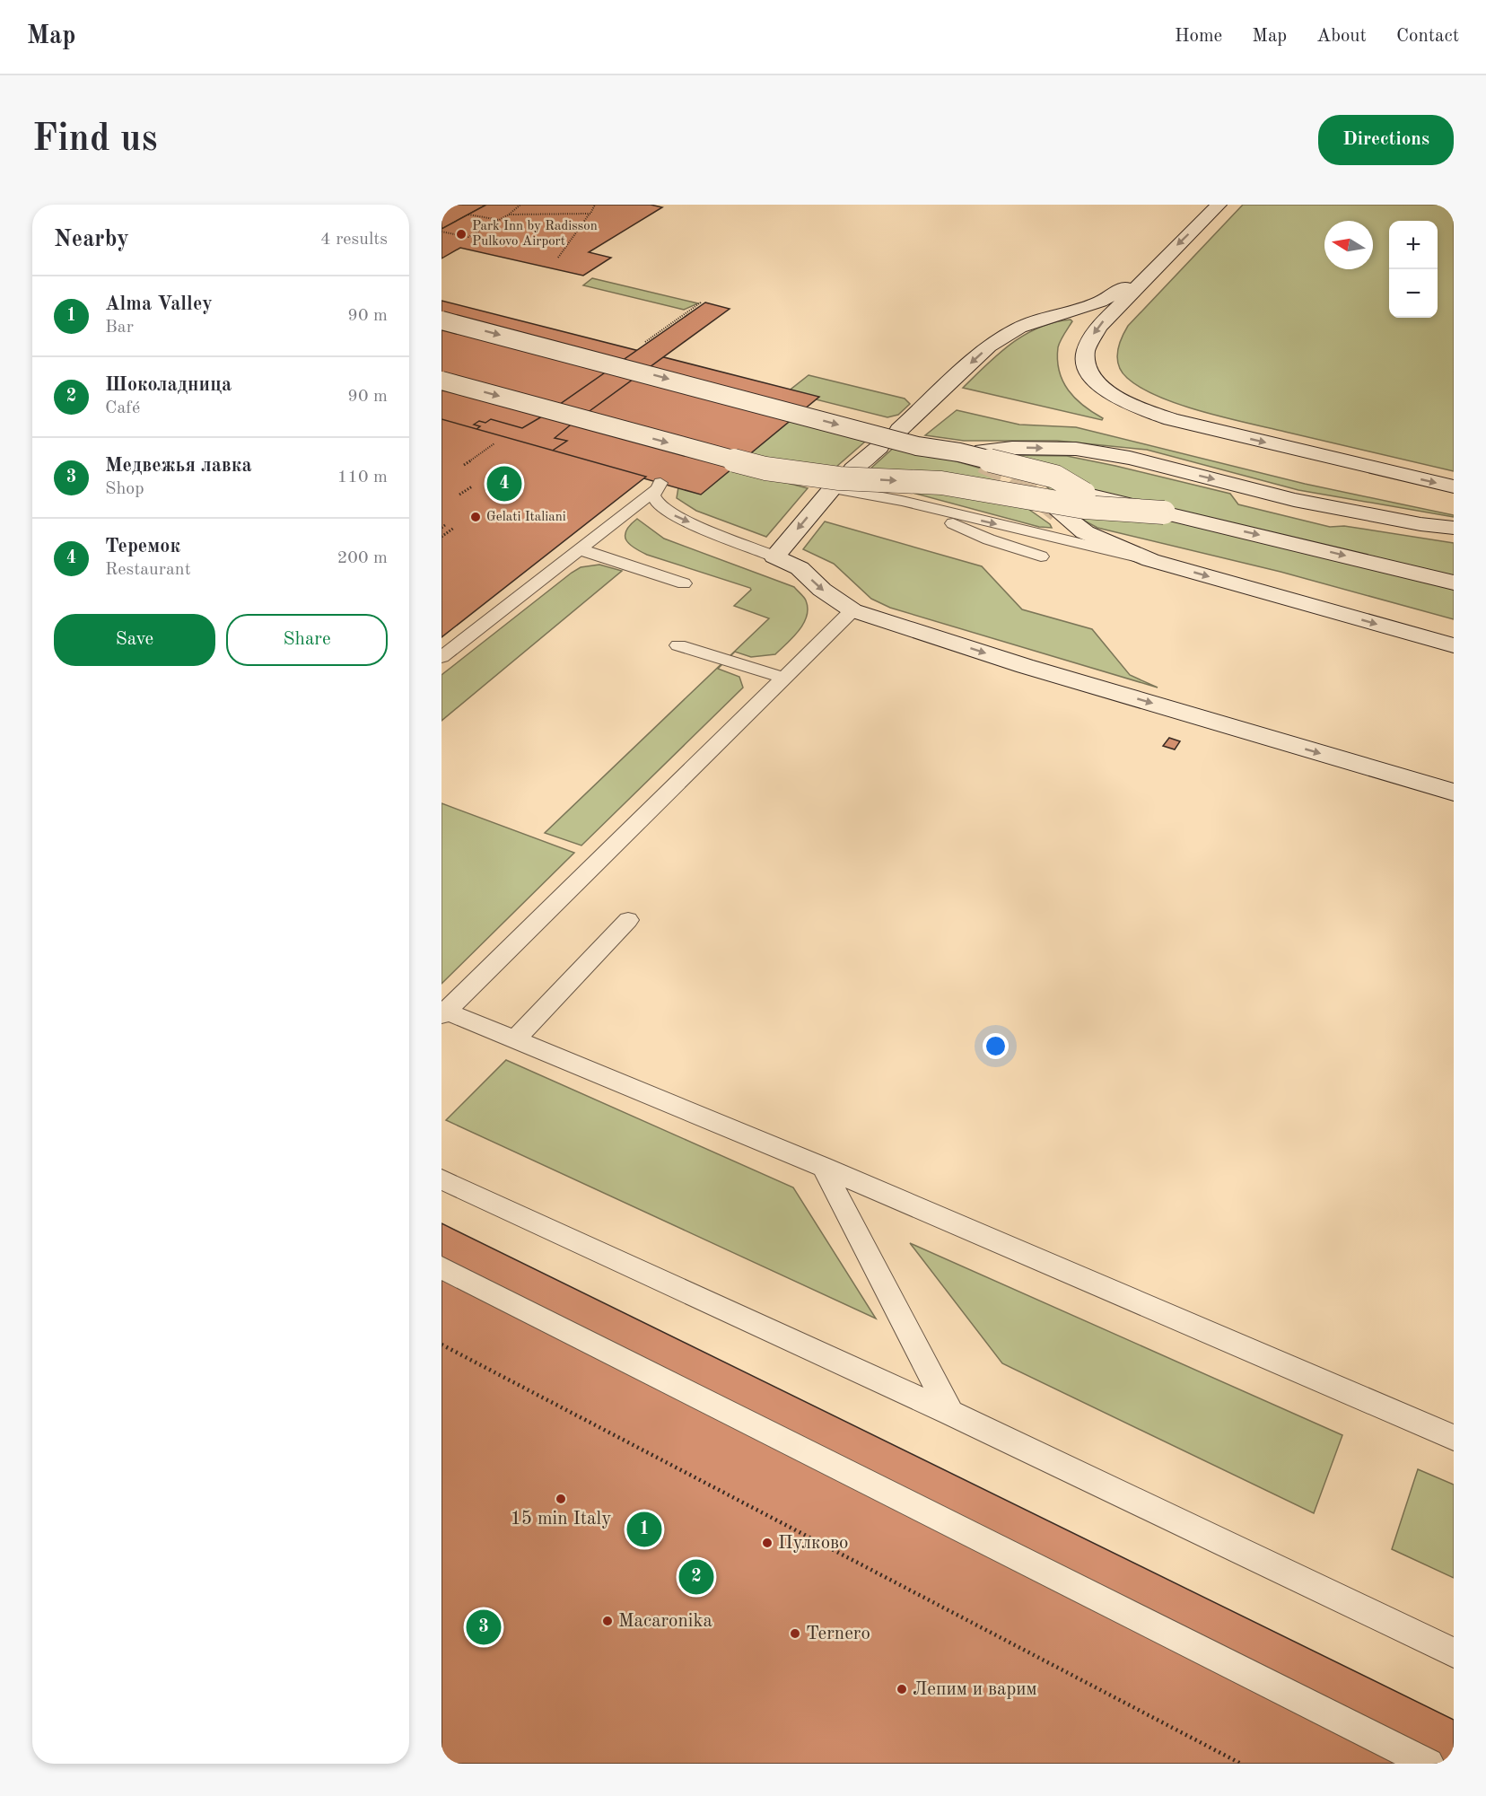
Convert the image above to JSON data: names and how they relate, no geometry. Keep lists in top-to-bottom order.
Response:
{
  "places": [
    "Park Inn by Radisson Pulkovo Airport",
    "Gelati Italiani",
    "15 min Italy",
    "Пулково",
    "Macaronika",
    "Ternero",
    "Лепим и варим"
  ],
  "north": "left",
  "page": {
    "header": "Map",
    "nav": [
      "Home",
      "Map",
      "About",
      "Contact"
    ],
    "buttons": [
      "Directions",
      ["Save", "Share"]
    ],
    "title": "Find us",
    "heading": ["Nearby", "4 results"],
    "map_buttons": ["+", "−"],
    "list": [
      {
        "mark": "1",
        "name": "Alma Valley",
        "note": "Bar",
        "value": "90 m"
      },
      {
        "mark": "2",
        "name": "Шоколадница",
        "note": "Café",
        "value": "90 m"
      },
      {
        "mark": "3",
        "name": "Медвежья лавка",
        "note": "Shop",
        "value": "110 m"
      },
      {
        "mark": "4",
        "name": "Теремок",
        "note": "Restaurant",
        "value": "200 m"
      }
    ],
    "pins": [
      "4",
      "1",
      "2",
      "3"
    ]
  }
}
